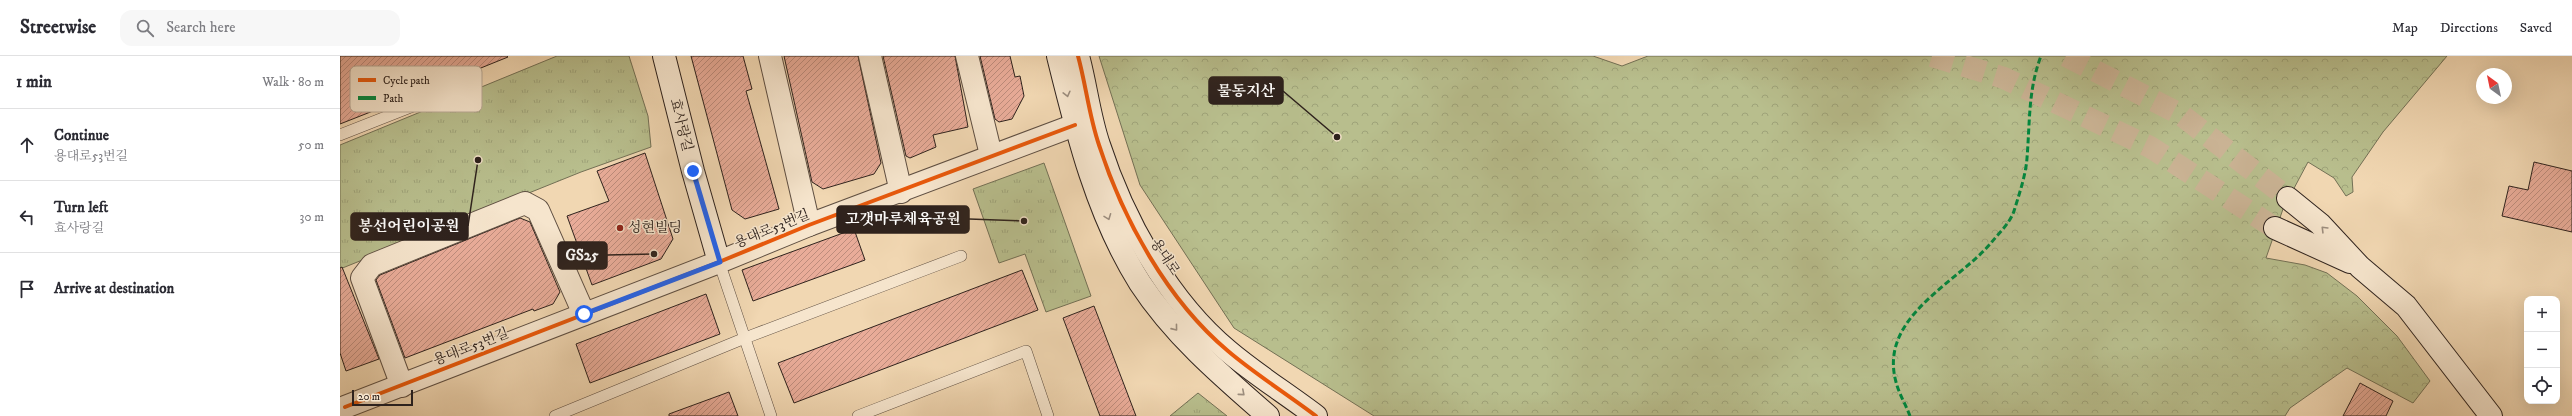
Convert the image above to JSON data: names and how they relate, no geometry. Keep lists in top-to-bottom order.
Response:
{
  "streets": {
    "street": ["효사랑길", "용대로53번길", "용대로"]
  },
  "crossings": [
    ["효사랑길", "용대로53번길"]
  ],
  "places": [
    "물동지산",
    "봉선어린이공원",
    "고갯마루체육공원",
    "성현빌딩",
    "GS25"
  ],
  "legend": ["Cycle path", "Path"],
  "scale_bar": "20 m",
  "north": "top left",
  "page": {
    "header": "Streetwise",
    "search": "Search here",
    "nav": ["Map", "Directions", "Saved"],
    "heading": ["1 min", "Walk · 80 m"],
    "list": [
      ["Continue", "용대로53번길", "50 m"],
      ["Turn left", "효사랑길", "30 m"],
      "Arrive at destination"
    ],
    "map_buttons": ["+", "−"],
    "scale": "20 m"
  }
}
